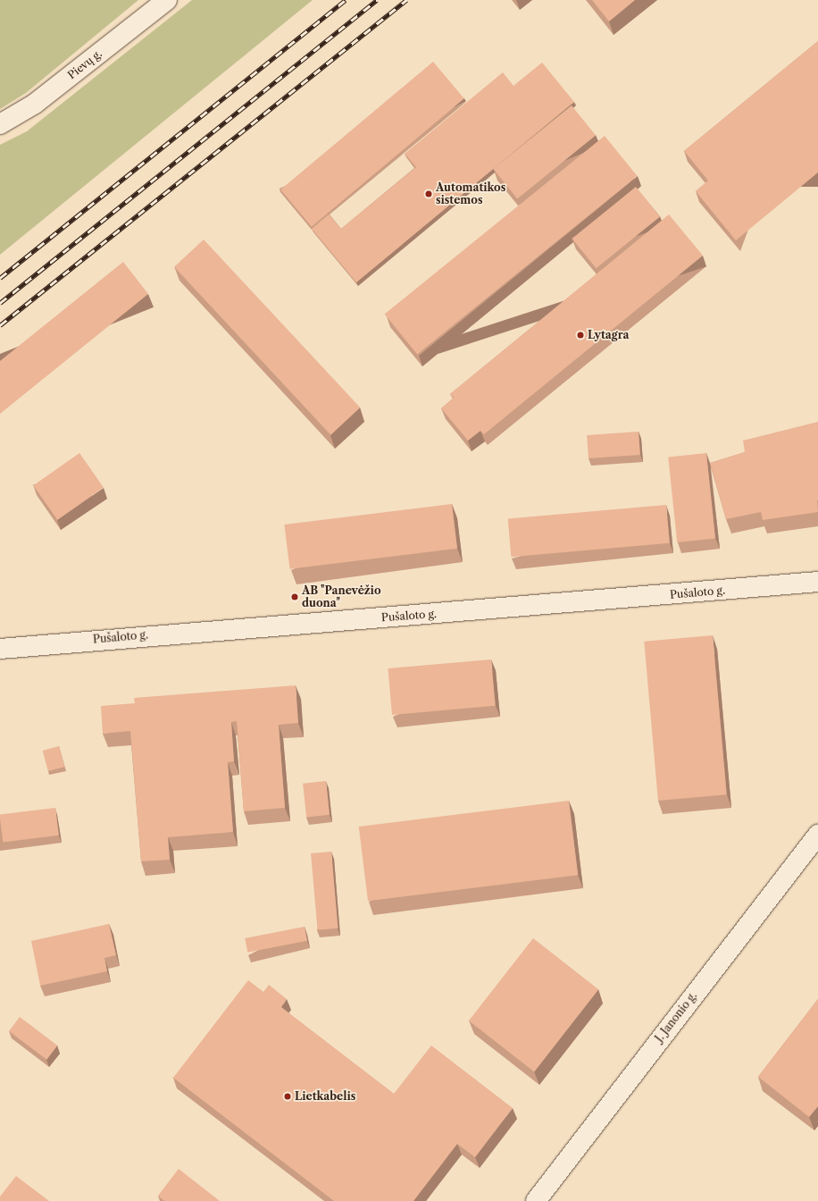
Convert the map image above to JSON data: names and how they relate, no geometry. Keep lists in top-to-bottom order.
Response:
{
  "streets": {
    "main road": ["Pievų g.", "Pušaloto g.", "J. Janonio g."]
  },
  "places": [
    "Automatikos sistemos",
    "Lytagra",
    "AB \"Panevėžio duona\"",
    "Lietkabelis"
  ]
}
